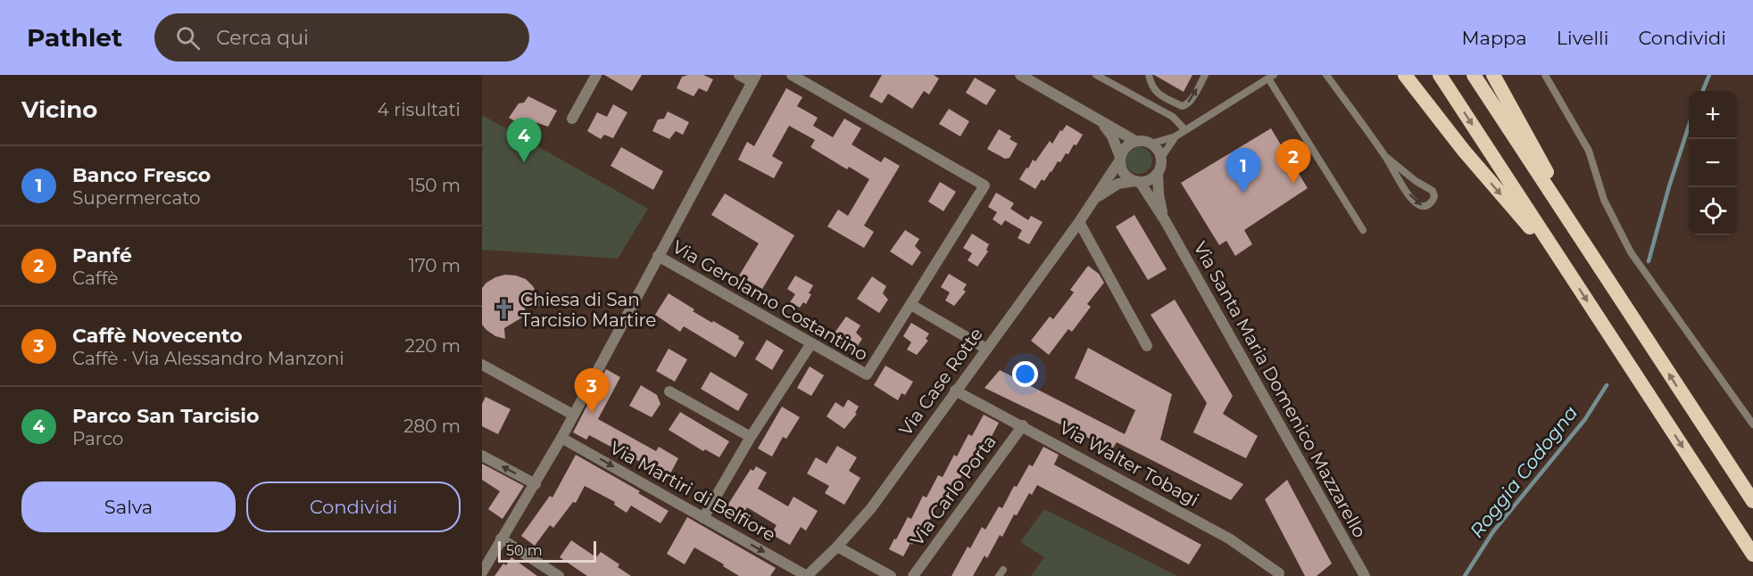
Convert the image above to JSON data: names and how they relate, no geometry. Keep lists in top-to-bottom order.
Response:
{
  "streets": {
    "street": [
      "Via Gerolamo Costantino",
      "Via Case Rotte",
      "Via Santa Maria Domenico Mazzarello",
      "Via Walter Tobagi",
      "Via Carlo Porta",
      "Via Martiri di Belfiore"
    ]
  },
  "crossings": [
    ["Via Case Rotte", "Via Santa Maria Domenico Mazzarello"],
    ["Via Case Rotte", "Via Walter Tobagi"],
    ["Via Case Rotte", "Via Martiri di Belfiore"],
    ["Via Walter Tobagi", "Via Carlo Porta"]
  ],
  "water": ["Roggia Codogna"],
  "places": {
    "church": ["Chiesa di San Tarcisio Martire"]
  },
  "scale_bar": "50 m",
  "page": {
    "header": "Pathlet",
    "search": "Cerca qui",
    "nav": ["Mappa", "Livelli", "Condividi"],
    "heading": ["Vicino", "4 risultati"],
    "map_buttons": ["+", "−"],
    "pins": [
      "4",
      "2",
      "1",
      "3"
    ],
    "list": [
      {
        "mark": "1",
        "name": "Banco Fresco",
        "note": "Supermercato",
        "value": "150 m"
      },
      {
        "mark": "2",
        "name": "Panfé",
        "note": "Caffè",
        "value": "170 m"
      },
      {
        "mark": "3",
        "name": "Caffè Novecento",
        "note": "Caffè · Via Alessandro Manzoni",
        "value": "220 m"
      },
      {
        "mark": "4",
        "name": "Parco San Tarcisio",
        "note": "Parco",
        "value": "280 m"
      }
    ],
    "buttons": ["Salva", "Condividi"],
    "scale": "50 m"
  }
}
